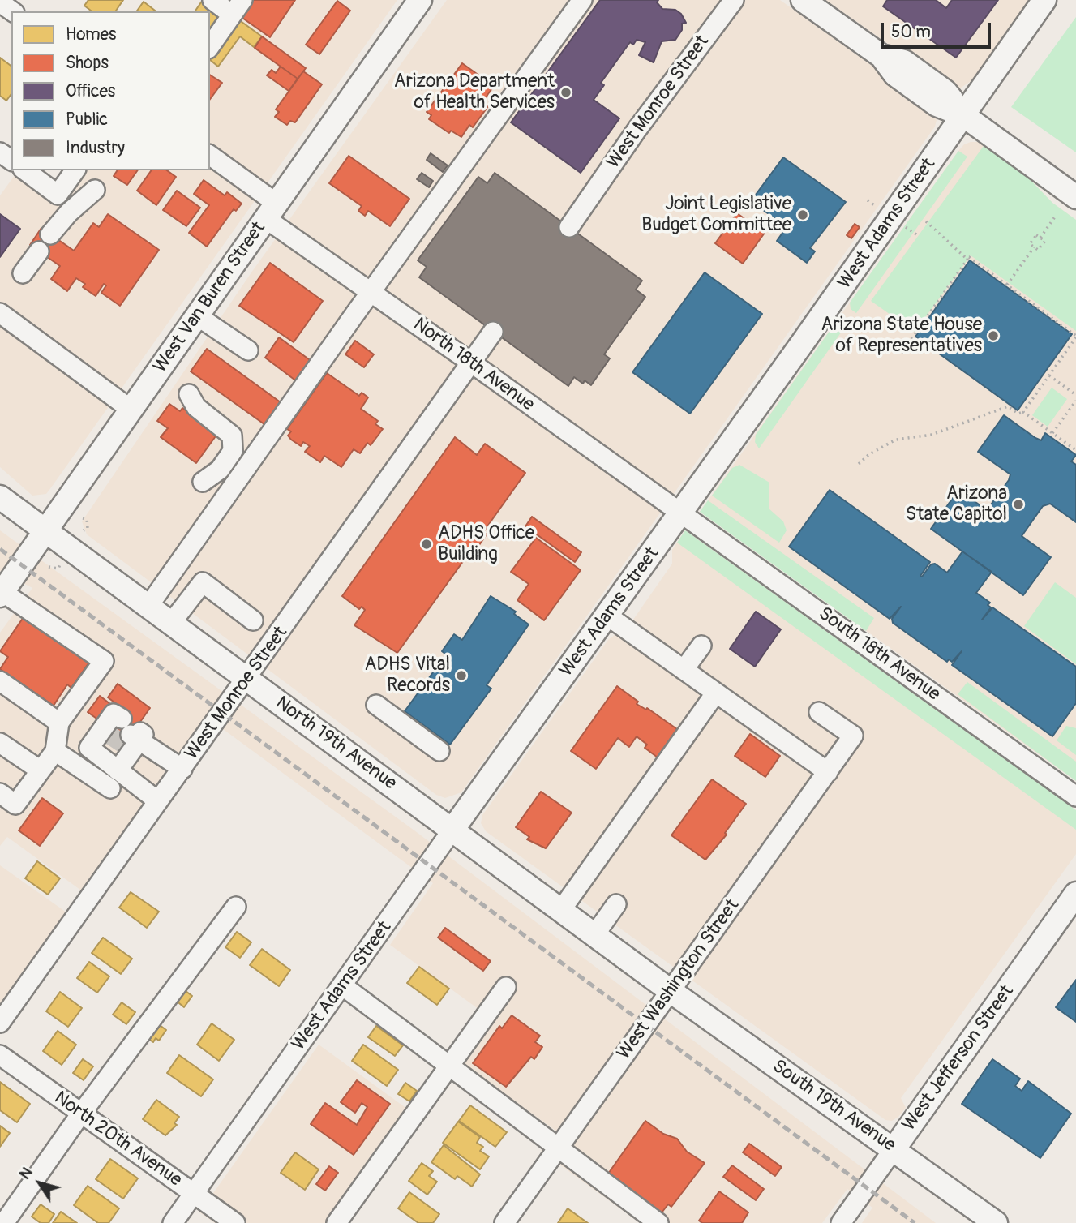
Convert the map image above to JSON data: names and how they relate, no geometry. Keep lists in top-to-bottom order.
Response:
{
  "streets": {
    "main road": [
      "West Adams Street",
      "West Van Buren Street",
      "North 19th Avenue",
      "West Jefferson Street",
      "South 19th Avenue"
    ],
    "street": [
      "West Monroe Street",
      "North 18th Avenue",
      "South 18th Avenue",
      "West Washington Street",
      "North 20th Avenue"
    ]
  },
  "crossings": [
    ["West Monroe Street", "North 18th Avenue"],
    ["West Monroe Street", "North 19th Avenue"],
    ["West Adams Street", "North 18th Avenue"],
    ["West Adams Street", "South 18th Avenue"],
    ["West Adams Street", "North 19th Avenue"],
    ["West Adams Street", "North 20th Avenue"],
    ["West Van Buren Street", "North 18th Avenue"],
    ["West Van Buren Street", "North 19th Avenue"],
    ["North 18th Avenue", "South 18th Avenue"],
    ["North 19th Avenue", "West Washington Street"],
    ["North 19th Avenue", "South 19th Avenue"],
    ["West Washington Street", "South 19th Avenue"],
    ["West Jefferson Street", "South 19th Avenue"]
  ],
  "places": [
    "Arizona Department of Health Services",
    "Joint Legislative Budget Committee",
    "Arizona State House of Representatives",
    "Arizona State Capitol",
    "ADHS Office Building",
    "ADHS Vital Records"
  ],
  "legend": [
    "Homes",
    "Shops",
    "Offices",
    "Public",
    "Industry"
  ],
  "scale_bar": "50 m",
  "north": "top left"
}
